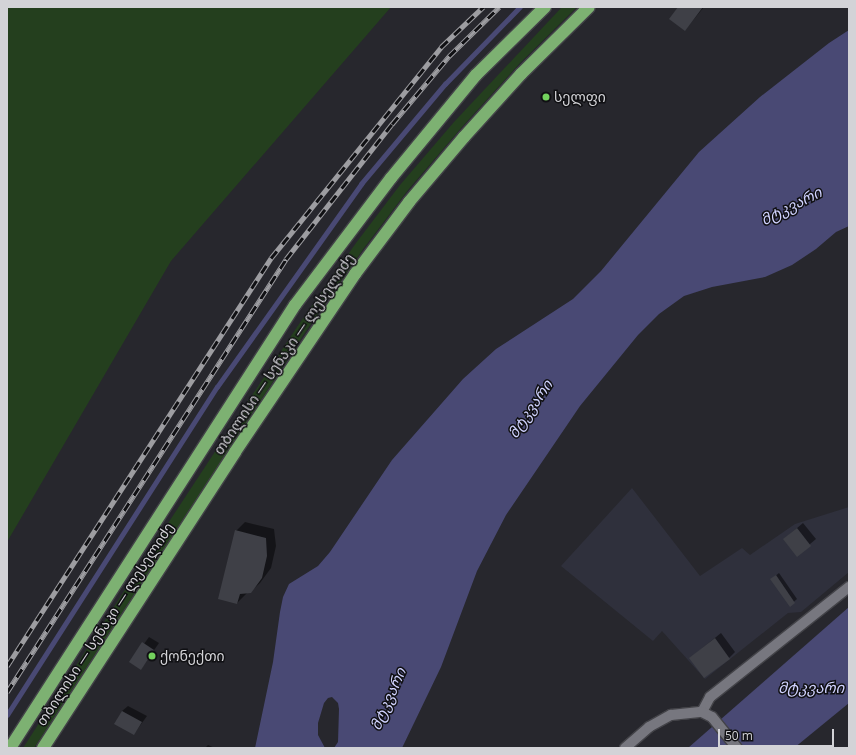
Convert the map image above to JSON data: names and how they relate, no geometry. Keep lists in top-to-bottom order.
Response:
{
  "streets": {
    "highway": ["თბილისი — სენაკი — ლესელიძე"]
  },
  "water": ["მტკვარი"],
  "places": ["სელფი", "ქონექთი"],
  "scale_bar": "50 m"
}
